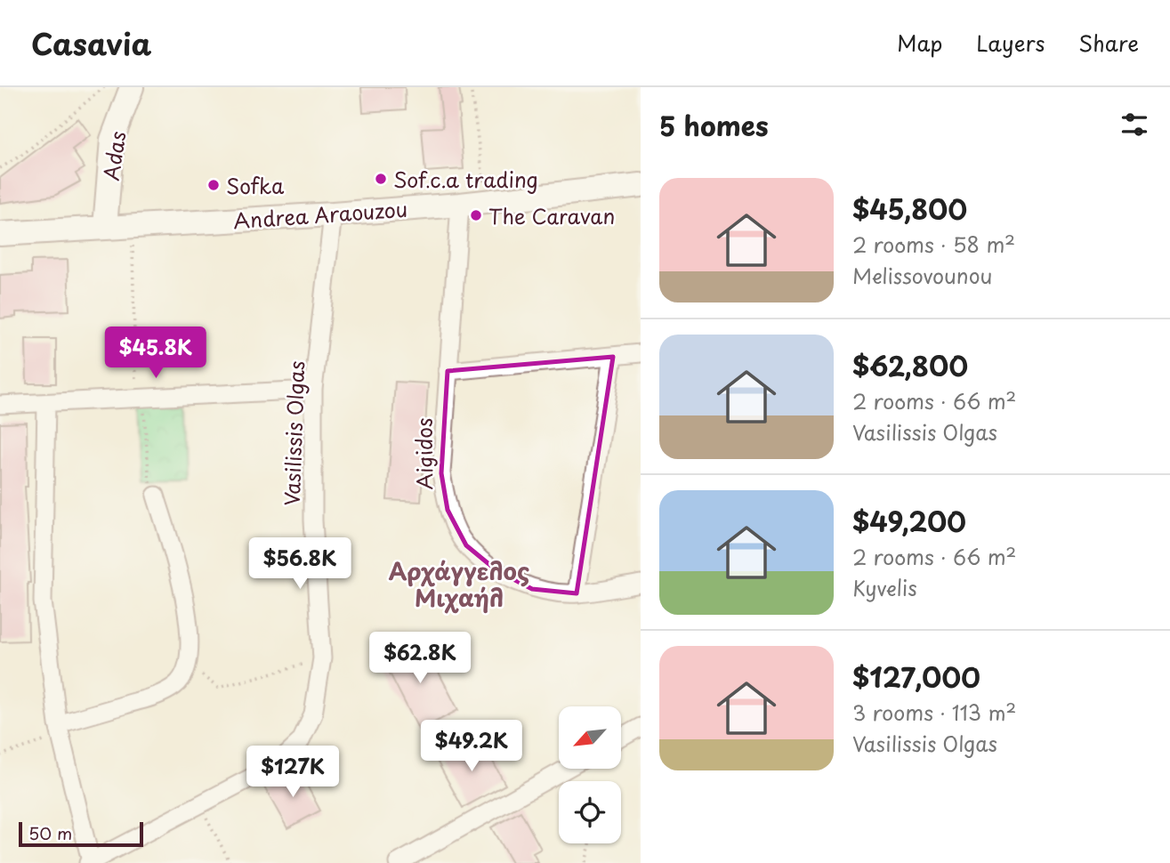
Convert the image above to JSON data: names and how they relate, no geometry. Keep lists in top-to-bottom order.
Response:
{
  "streets": {
    "main road": ["Adas", "Andrea Araouzou"],
    "street": ["Vasilissis Olgas", "Aigidos"]
  },
  "crossings": [
    ["Adas", "Andrea Araouzou"],
    ["Andrea Araouzou", "Vasilissis Olgas"],
    ["Andrea Araouzou", "Aigidos"]
  ],
  "districts": ["Αρχάγγελος Μιχαήλ"],
  "places": ["Sof.c.a trading", "Sofka", "The Caravan"],
  "scale_bar": "50 m",
  "north": "bottom left",
  "page": {
    "header": "Casavia",
    "nav": ["Map", "Layers", "Share"],
    "heading": "5 homes",
    "list": [
      {
        "name": "$45,800",
        "note": "2 rooms · 58 m² · Melissovounou"
      },
      {
        "name": "$62,800",
        "note": "2 rooms · 66 m² · Vasilissis Olgas"
      },
      {
        "name": "$49,200",
        "note": "2 rooms · 66 m² · Kyvelis"
      },
      {
        "name": "$127,000",
        "note": "3 rooms · 113 m² · Vasilissis Olgas"
      }
    ],
    "price": [
      "$45.8K",
      "$56.8K",
      "$62.8K",
      "$49.2K",
      "$127K"
    ],
    "scale": "50 m"
  }
}
